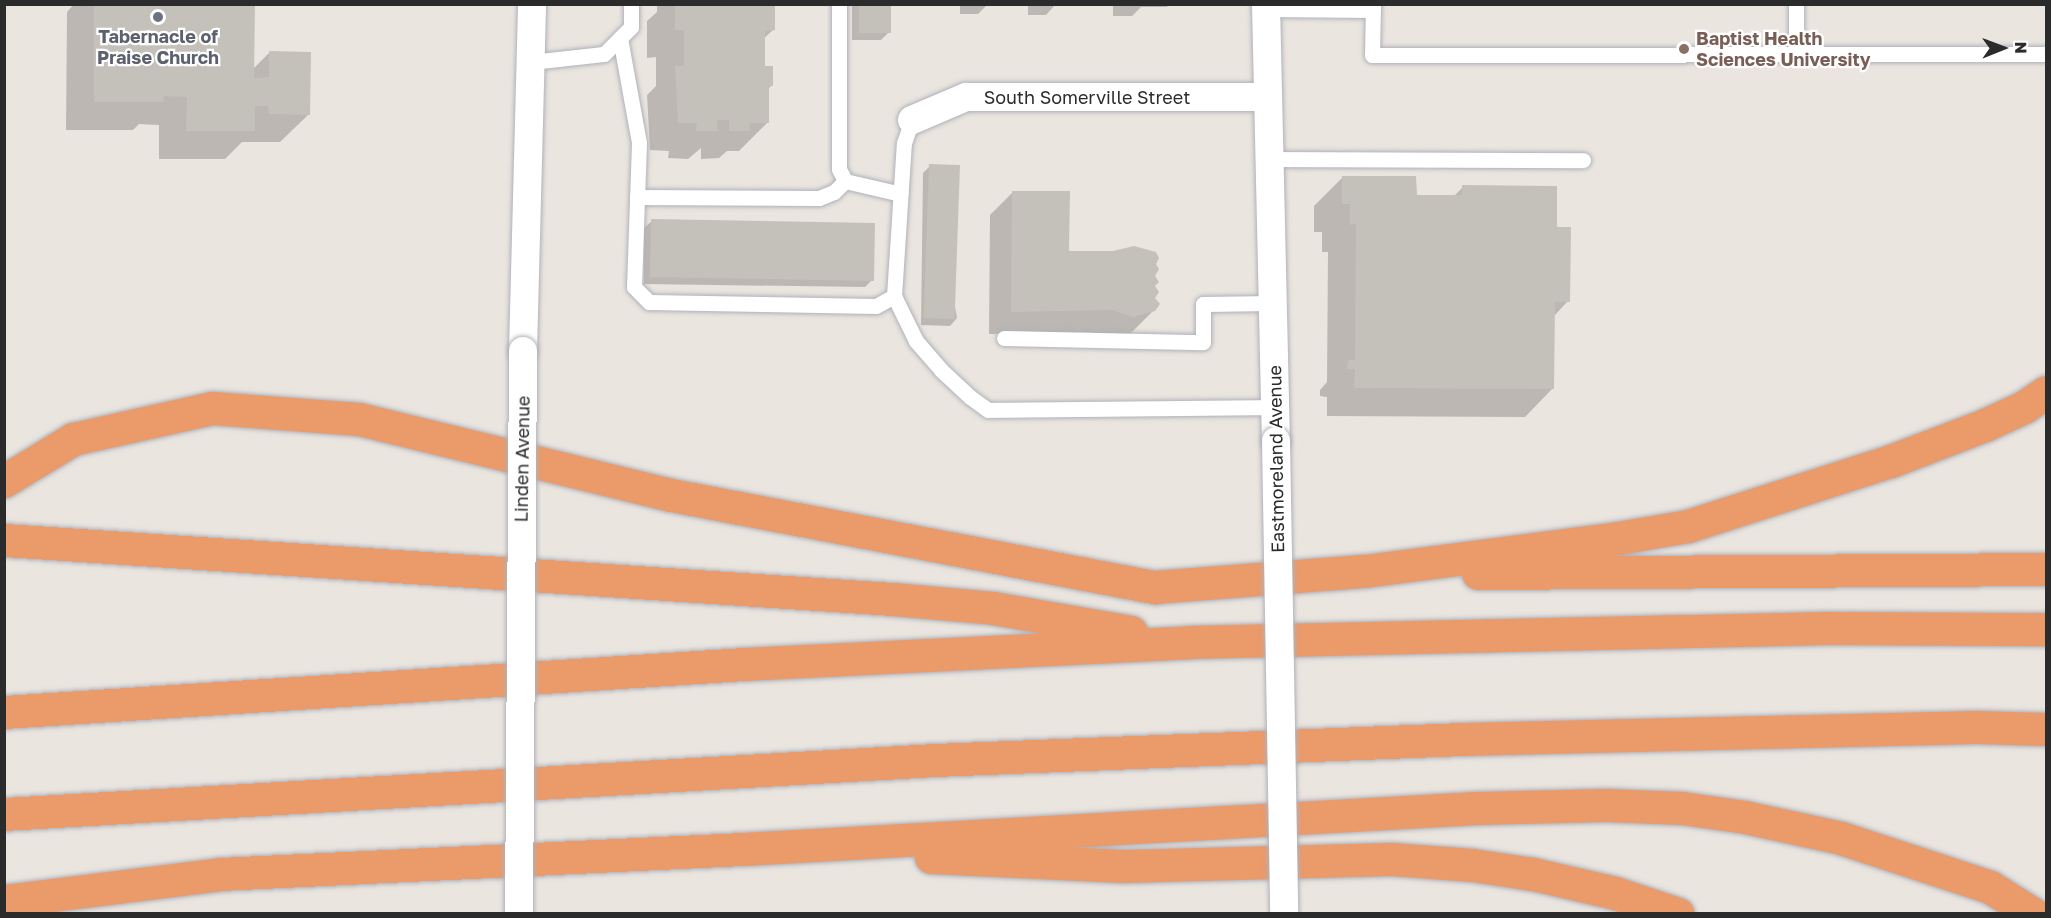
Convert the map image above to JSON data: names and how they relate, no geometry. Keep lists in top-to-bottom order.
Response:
{
  "streets": {
    "street": ["South Somerville Street", "Linden Avenue", "Eastmoreland Avenue"]
  },
  "crossings": [
    ["South Somerville Street", "Eastmoreland Avenue"]
  ],
  "places": ["Tabernacle of Praise Church", "Baptist Health Sciences University"],
  "north": "right"
}
